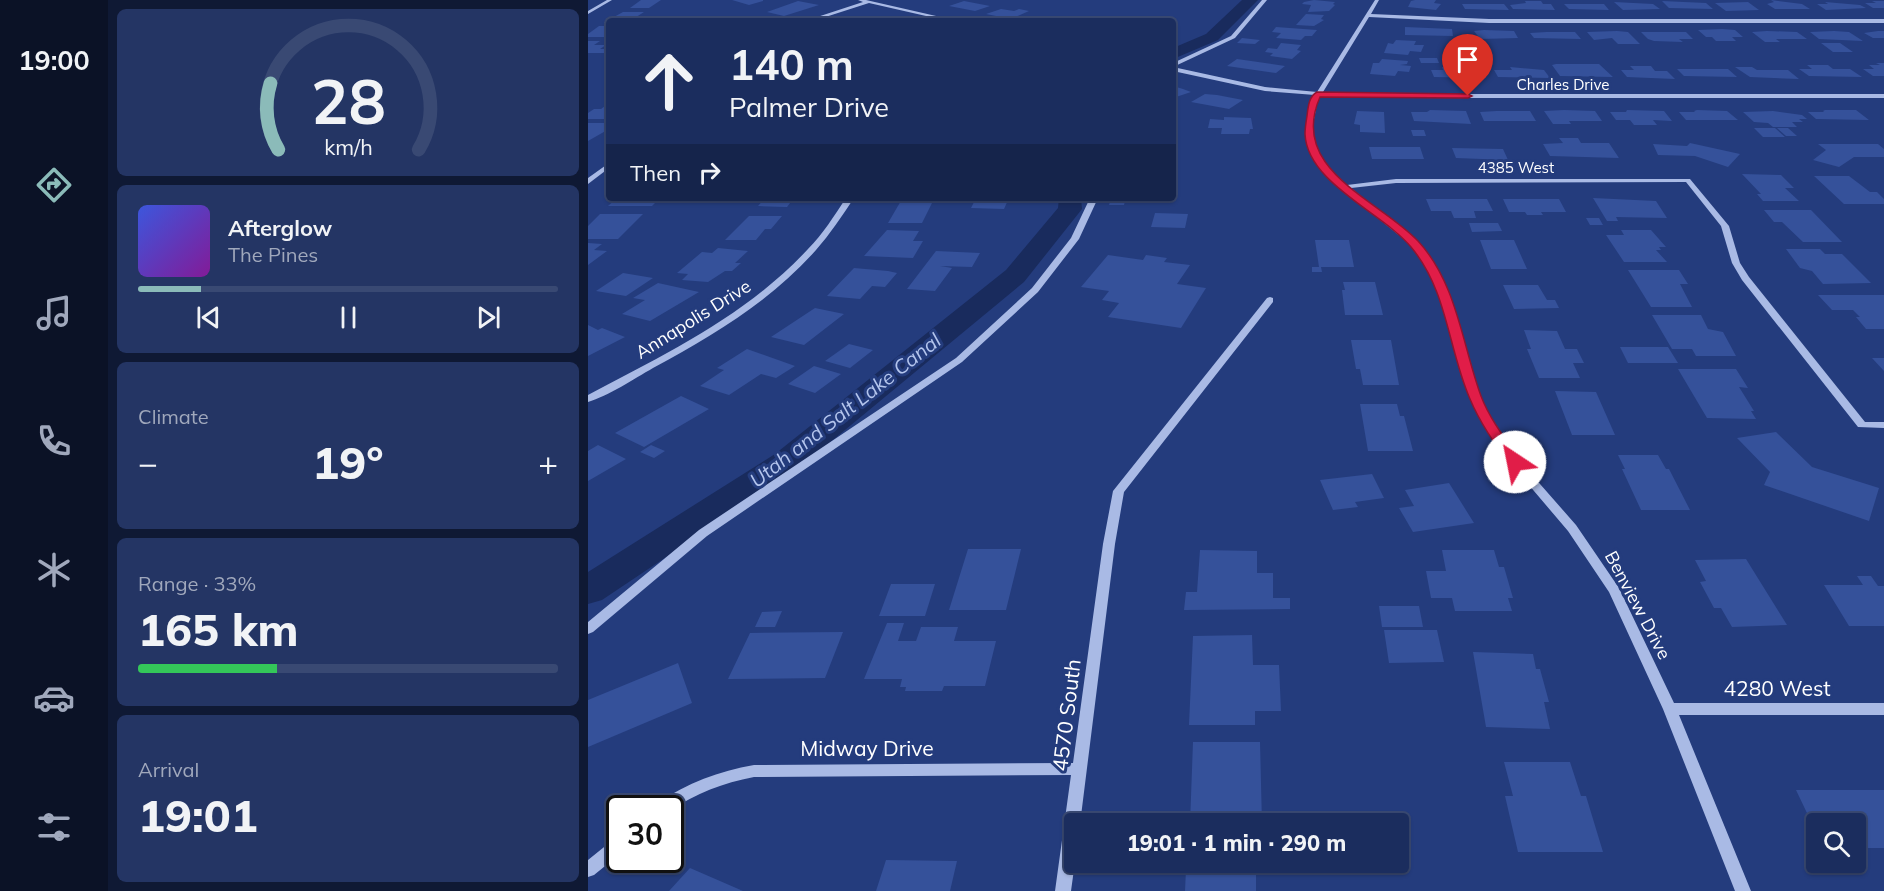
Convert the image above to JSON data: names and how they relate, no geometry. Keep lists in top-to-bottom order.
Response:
{
  "streets": {
    "street": [
      "Charles Drive",
      "4385 West",
      "Annapolis Drive",
      "Benview Drive",
      "4280 West",
      "4570 South",
      "Midway Drive"
    ]
  },
  "crossings": [
    ["Charles Drive", "Benview Drive"],
    ["4385 West", "Benview Drive"],
    ["Benview Drive", "4280 West"],
    ["4570 South", "Midway Drive"]
  ],
  "water": ["Utah and Salt Lake Canal"],
  "page": {
    "tabs": "19:00",
    "turn": ["140 m", "Palmer Drive"],
    "then": "Then",
    "song": ["Afterglow", "The Pines"],
    "tile": [
      "Climate",
      ["Range · 33%", "165 km"],
      ["Arrival", "19:01"]
    ],
    "heat": ["−", "19°", "+"],
    "limit": "30",
    "trip": "19:01 · 1 min · 290 m",
    "gauge": ["28", "km/h"]
  }
}
